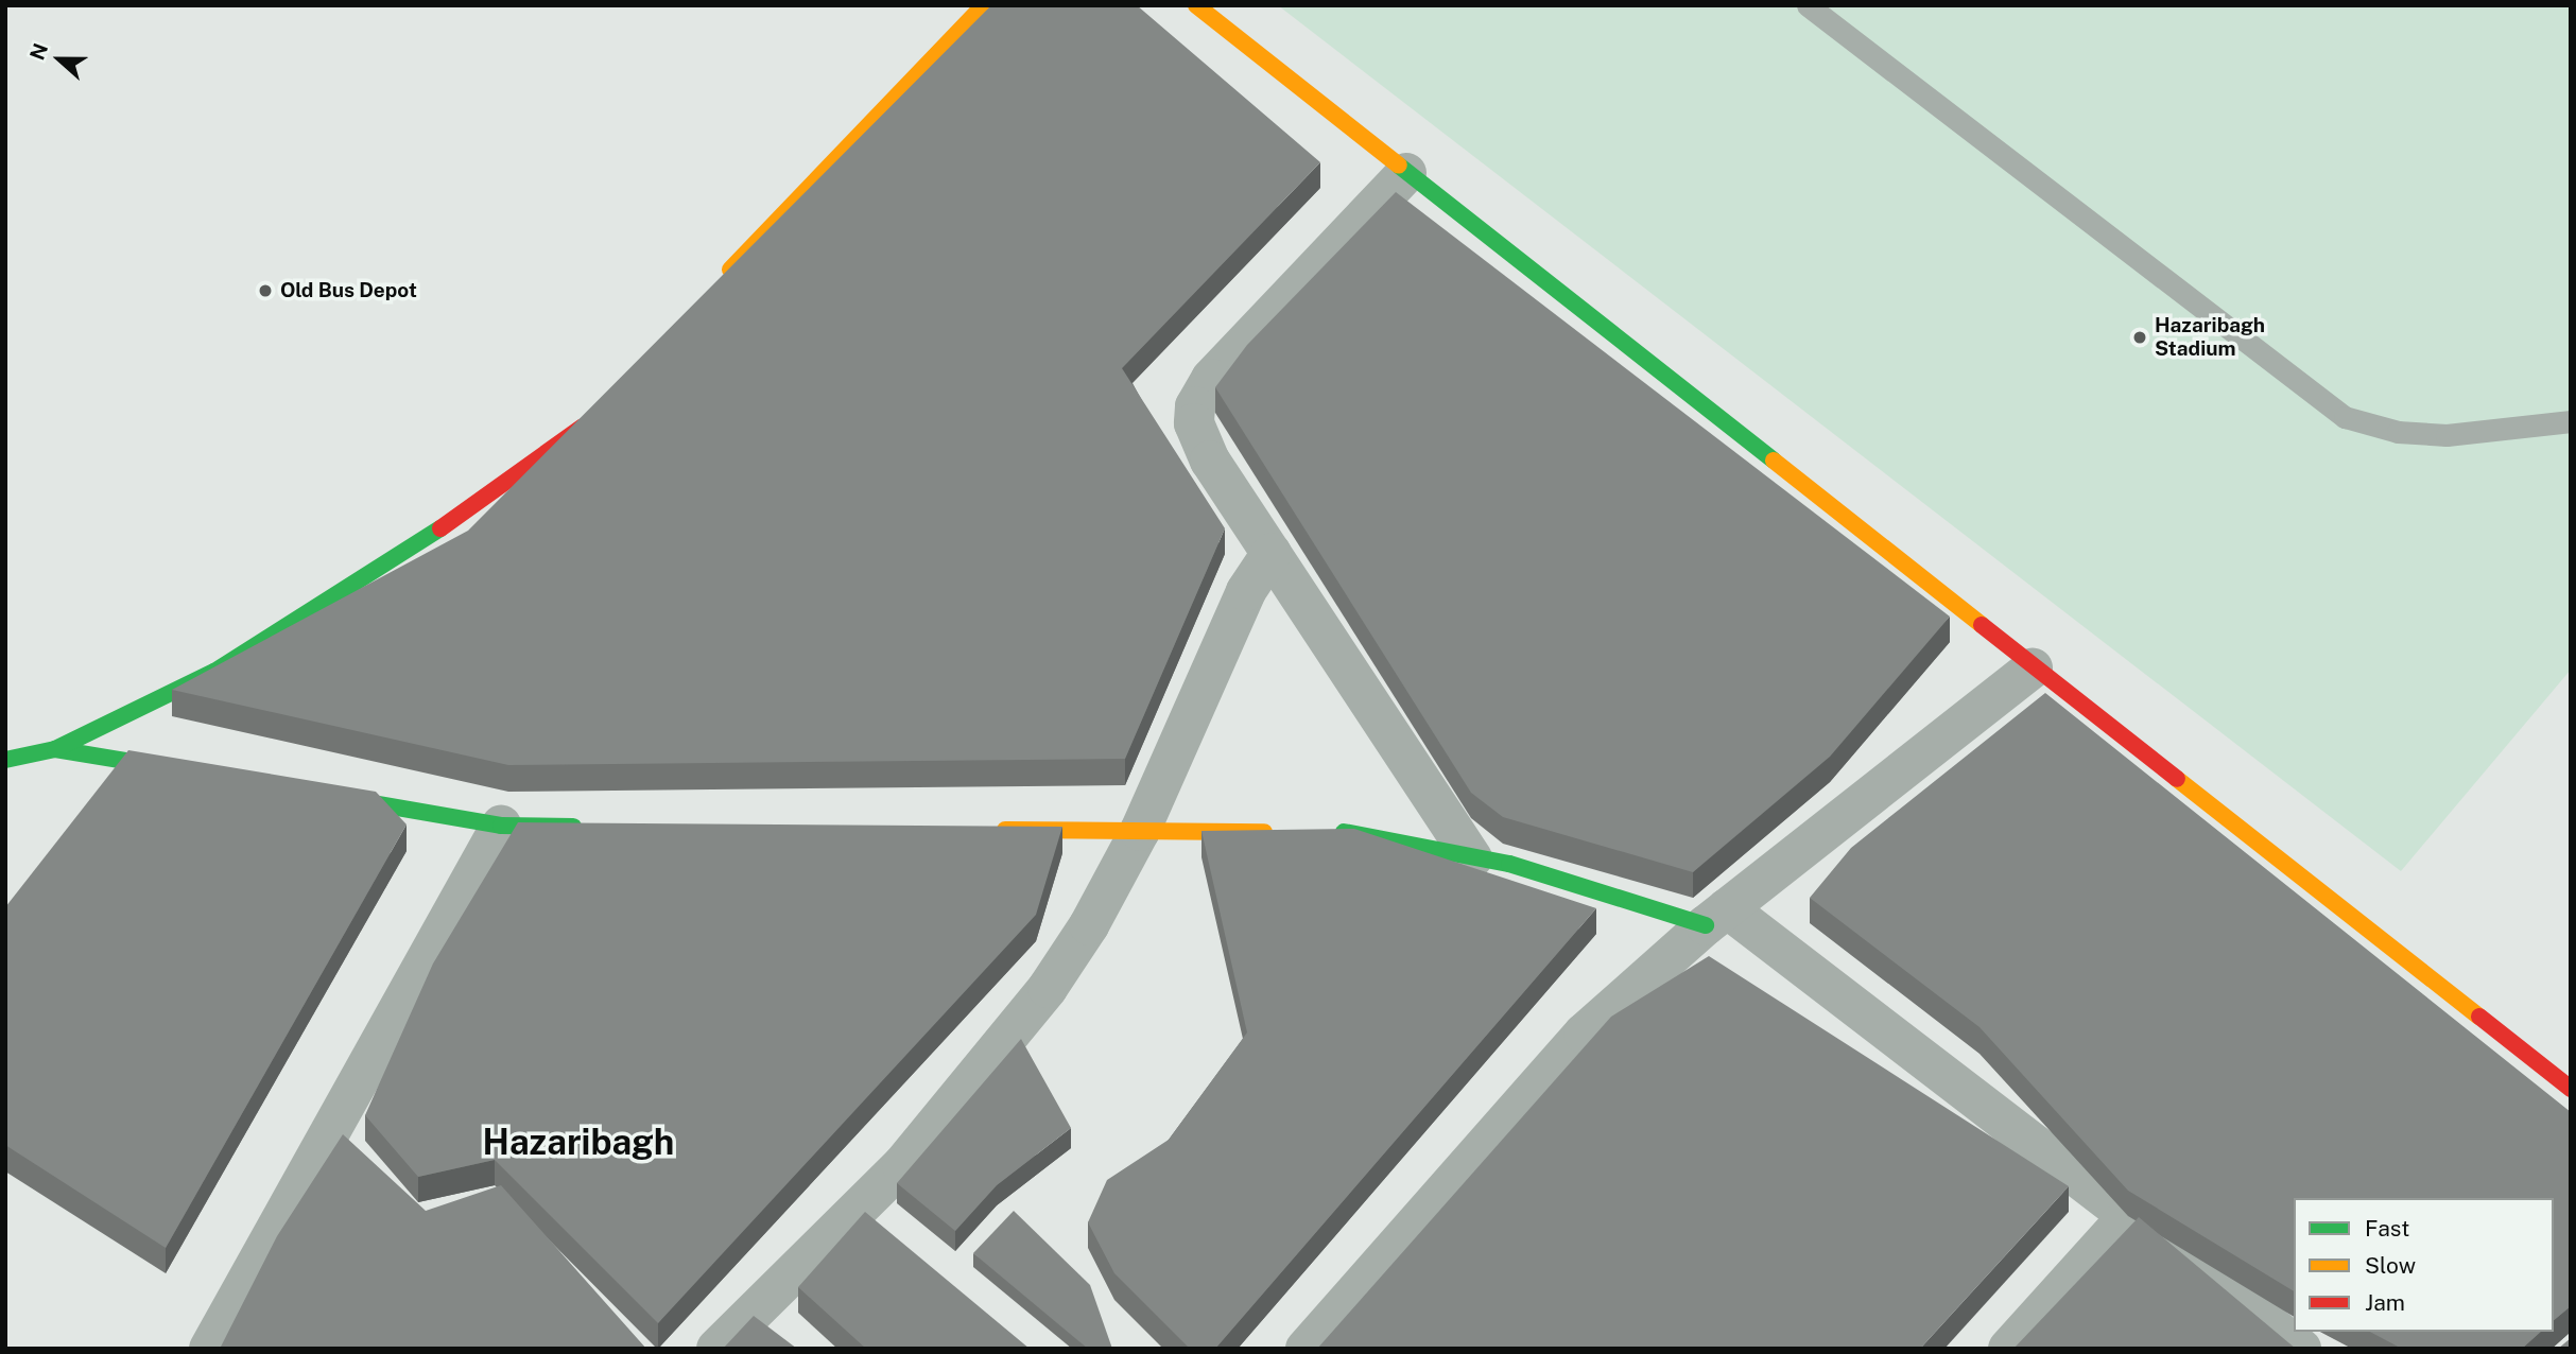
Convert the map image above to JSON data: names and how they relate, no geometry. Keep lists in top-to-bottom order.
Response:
{
  "districts": ["Hazaribagh"],
  "places": ["Old Bus Depot", "Hazaribagh Stadium"],
  "legend": ["Fast", "Slow", "Jam"],
  "north": "left"
}
